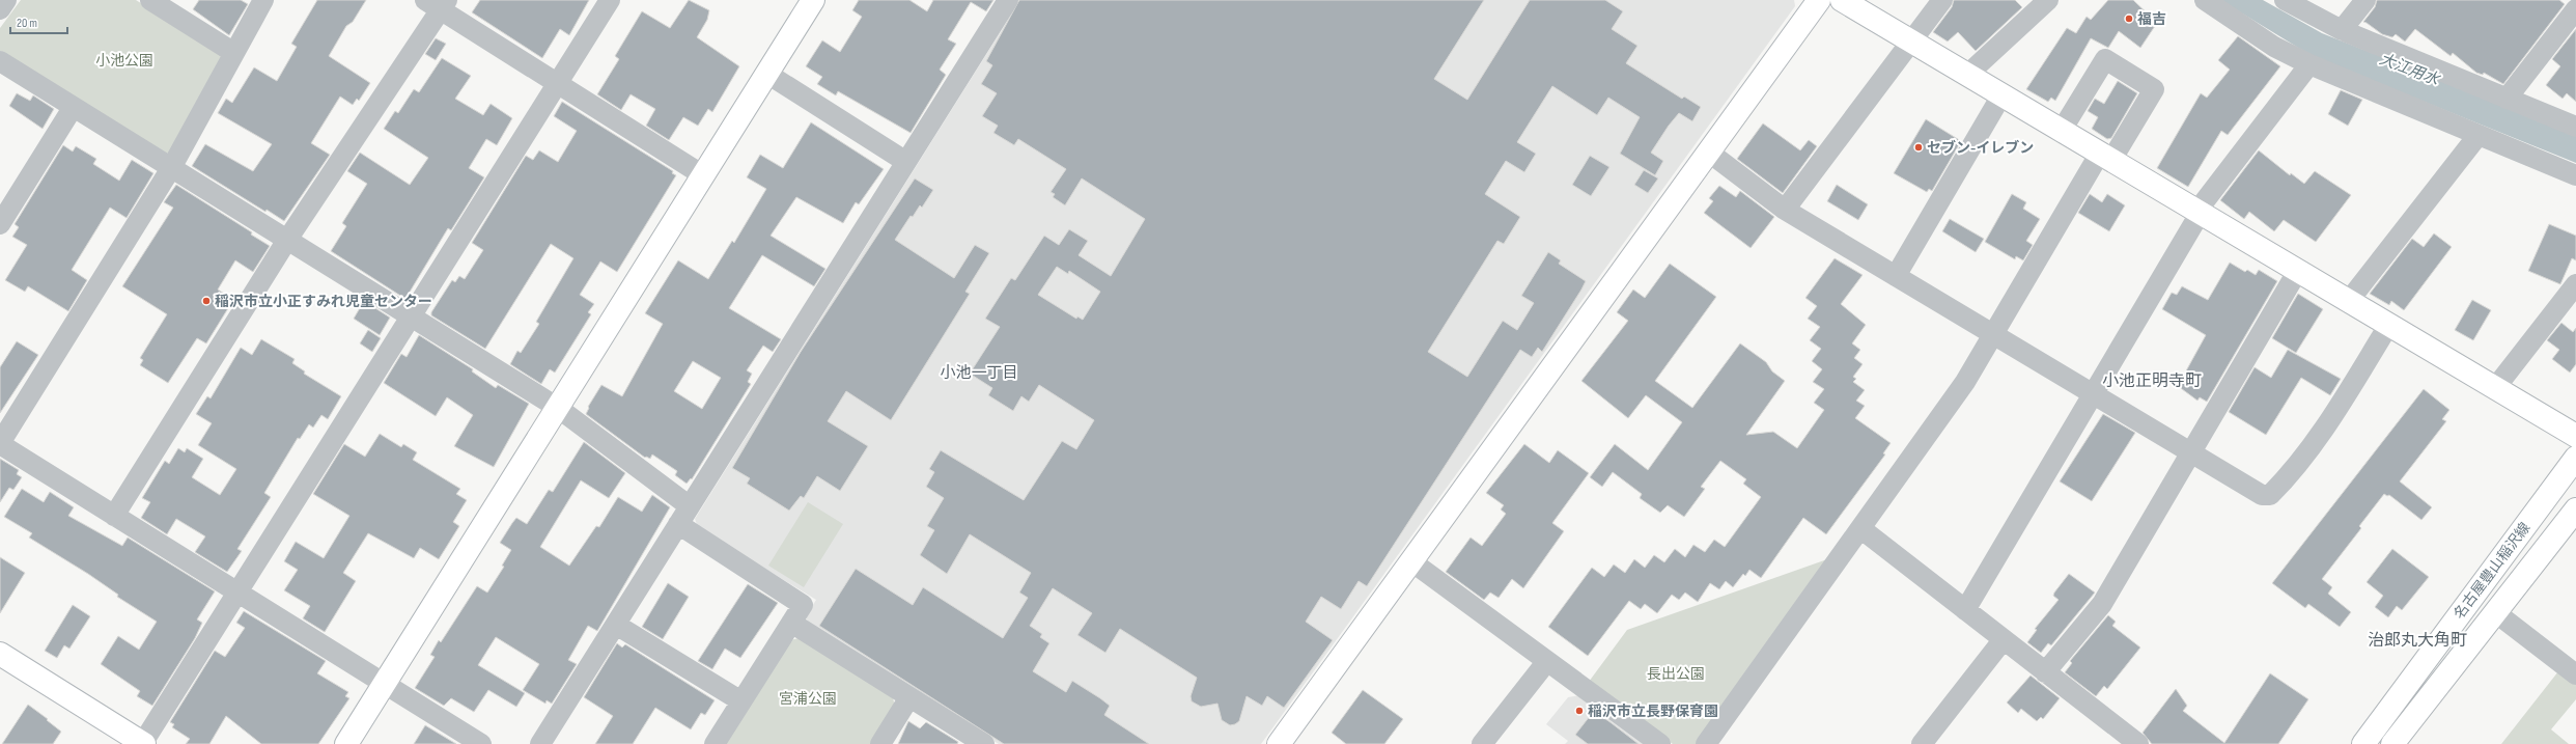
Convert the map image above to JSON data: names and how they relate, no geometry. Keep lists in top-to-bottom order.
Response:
{
  "streets": {
    "street": ["名古屋豊山稲沢線"]
  },
  "districts": ["小池一丁目", "小池正明寺町", "治郎丸大角町"],
  "water": ["大江用水"],
  "parks": ["小池公園", "長出公園", "宮浦公園"],
  "places": [
    "福吉",
    "セブン-イレブン",
    "稲沢市立小正すみれ児童センター",
    "稲沢市立長野保育園"
  ],
  "scale_bar": "20 m"
}
